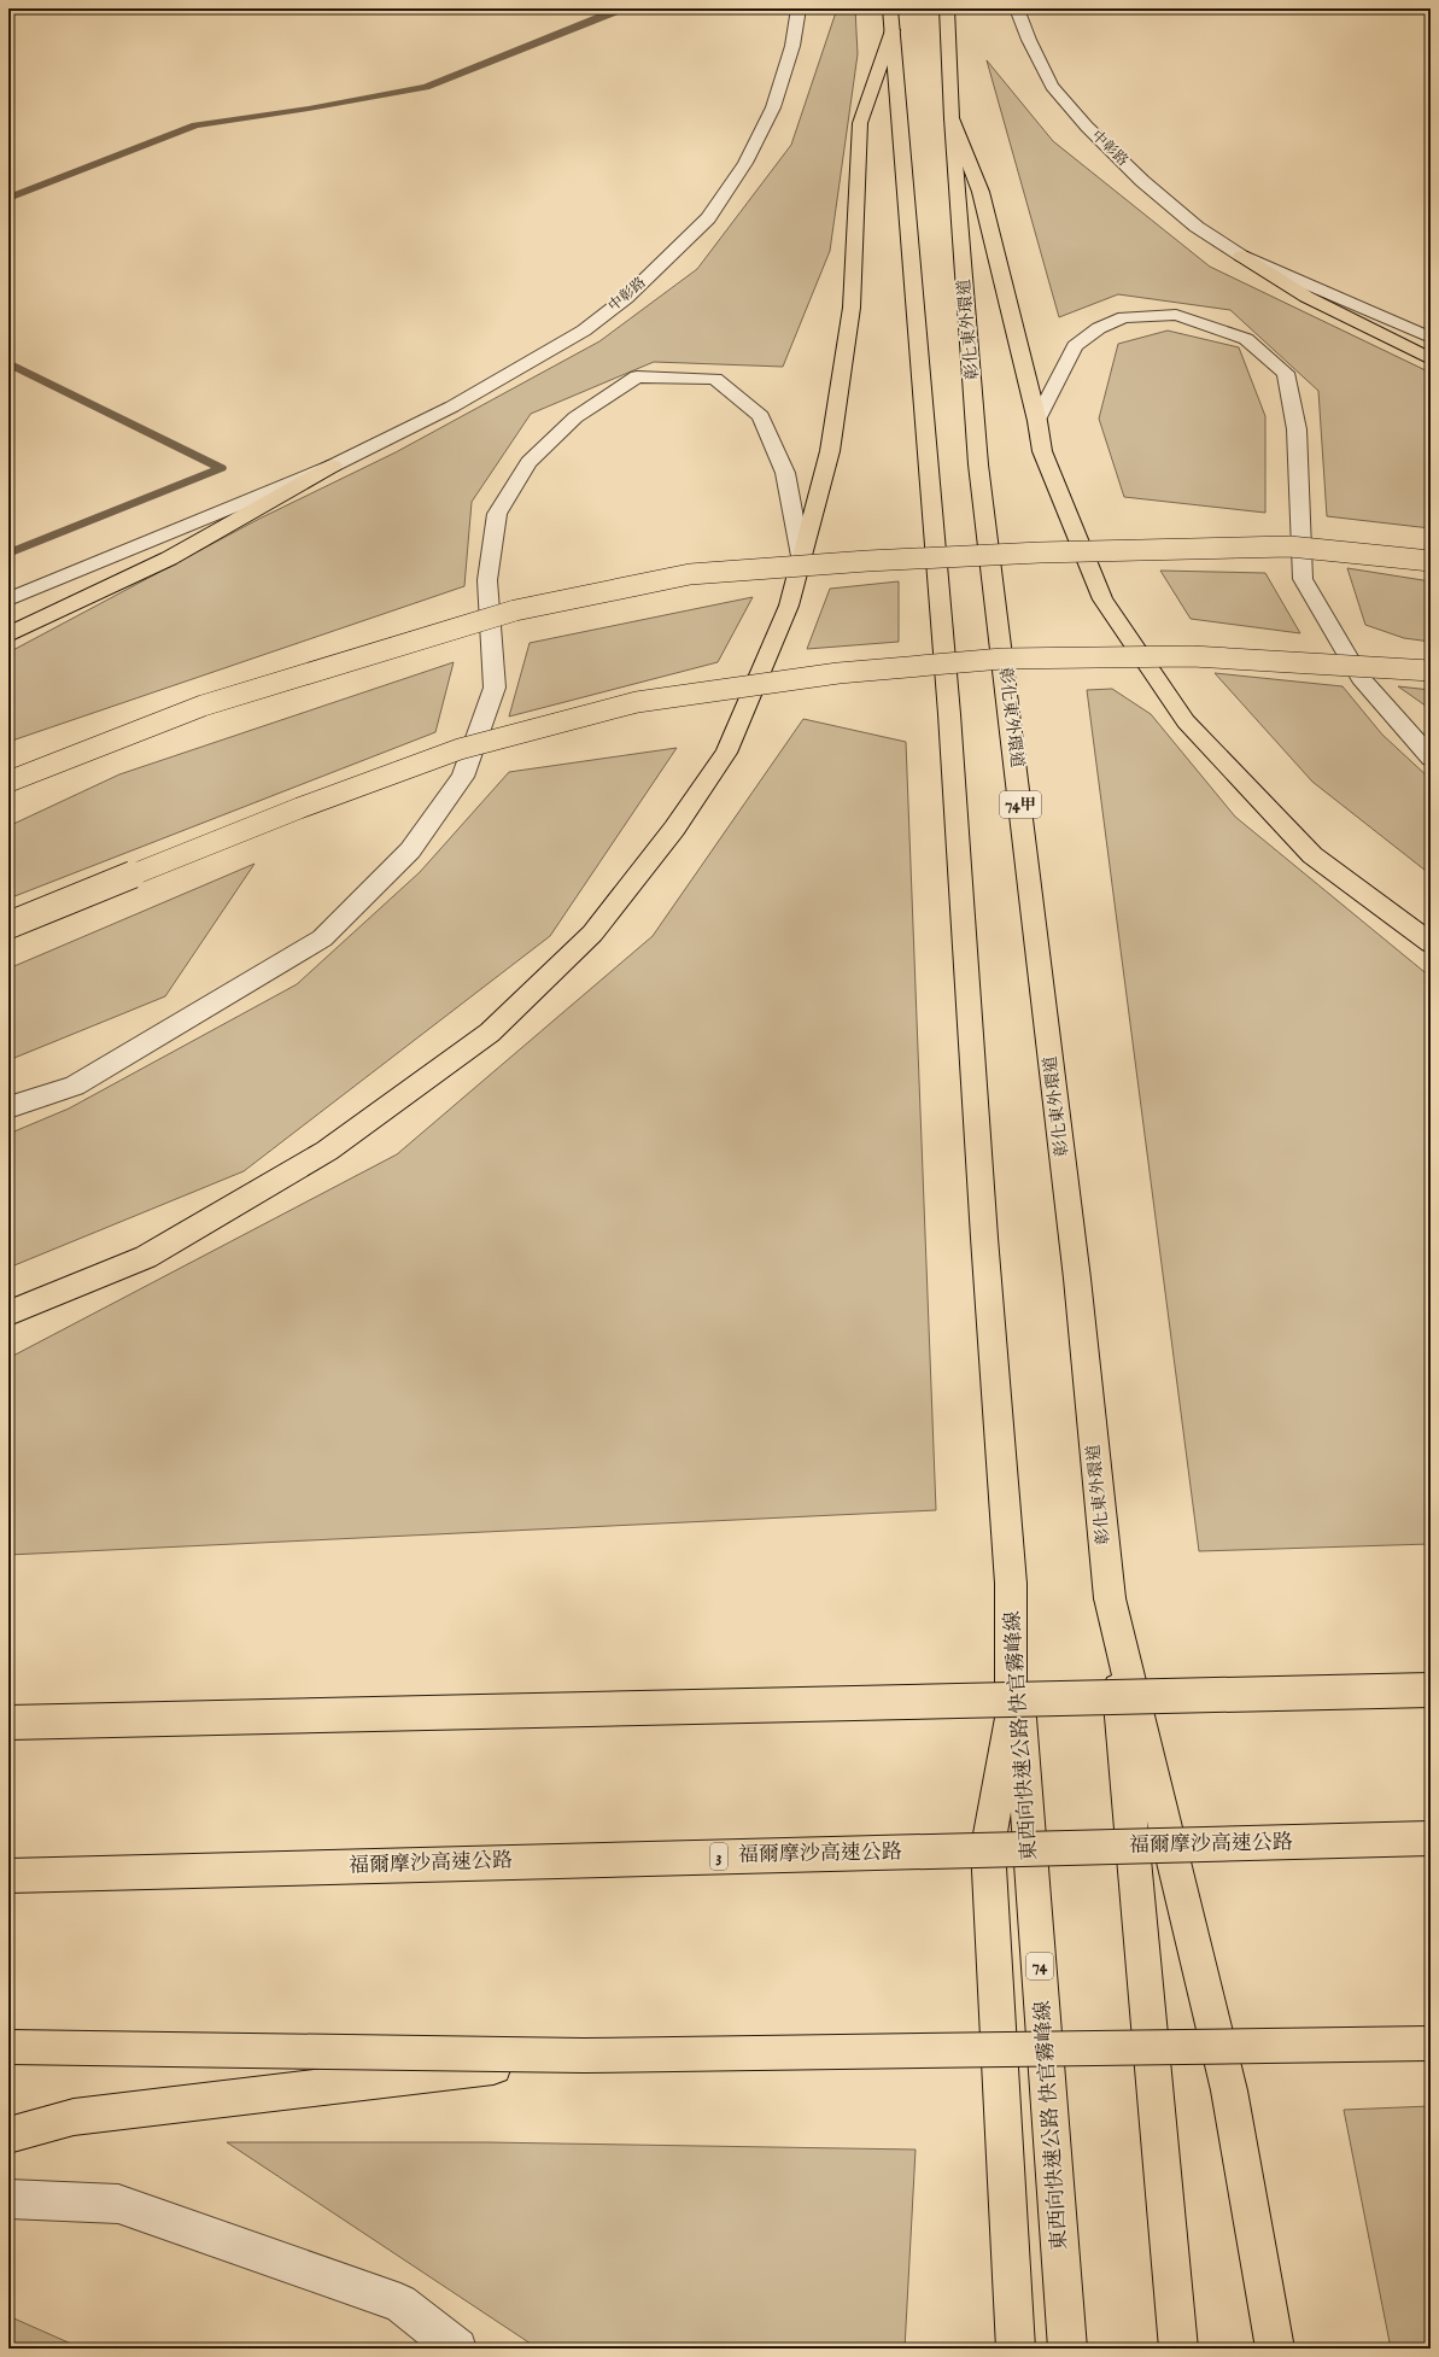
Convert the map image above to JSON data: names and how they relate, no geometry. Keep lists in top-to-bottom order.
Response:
{
  "streets": {
    "main road": [
      "彰化東外環道",
      "74甲",
      "東西向快速公路 快官霧峰線",
      "福爾摩沙高速公路",
      "3",
      "74"
    ],
    "street": ["中彰路"]
  }
}
